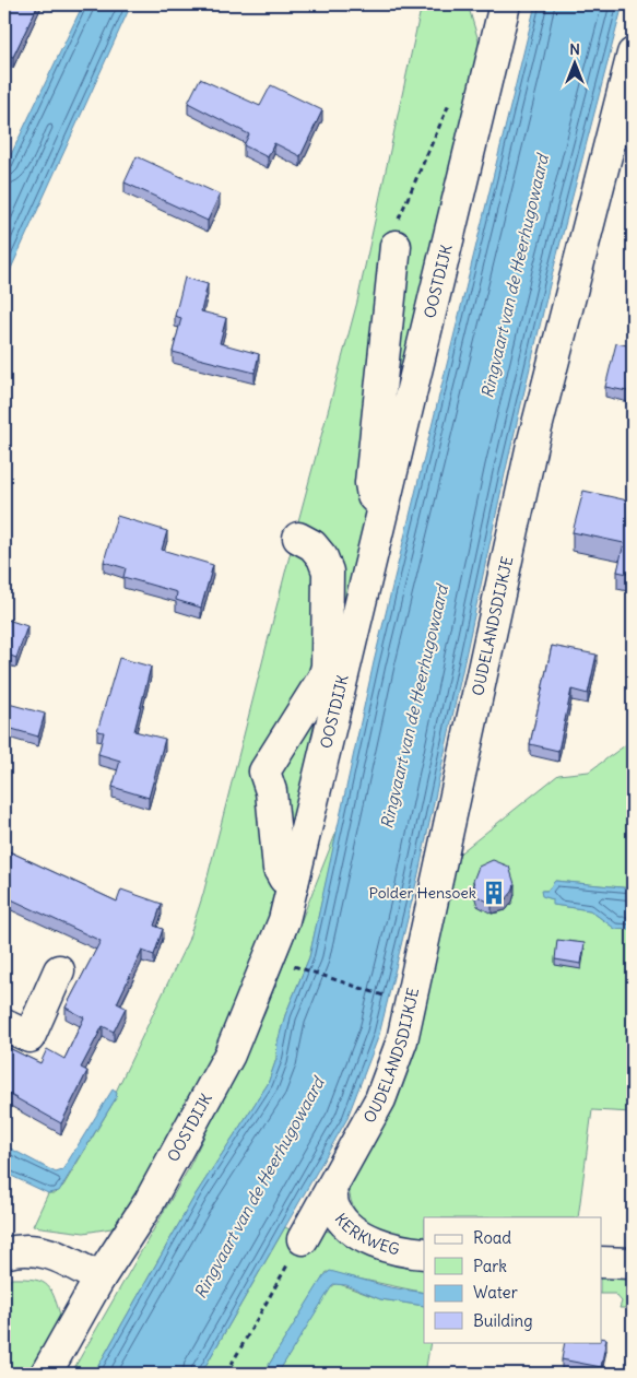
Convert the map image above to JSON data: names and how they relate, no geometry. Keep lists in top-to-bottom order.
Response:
{
  "streets": {
    "street": ["OOSTDIJK", "OUDELANDSDIJKJE", "KERKWEG"]
  },
  "crossings": [
    ["OUDELANDSDIJKJE", "KERKWEG"]
  ],
  "water": ["Ringvaart van de Heerhugowaard"],
  "places": {
    "building": ["Polder Hensoek"]
  },
  "legend": [
    "Road",
    "Park",
    "Water",
    "Building"
  ],
  "north": "top"
}
